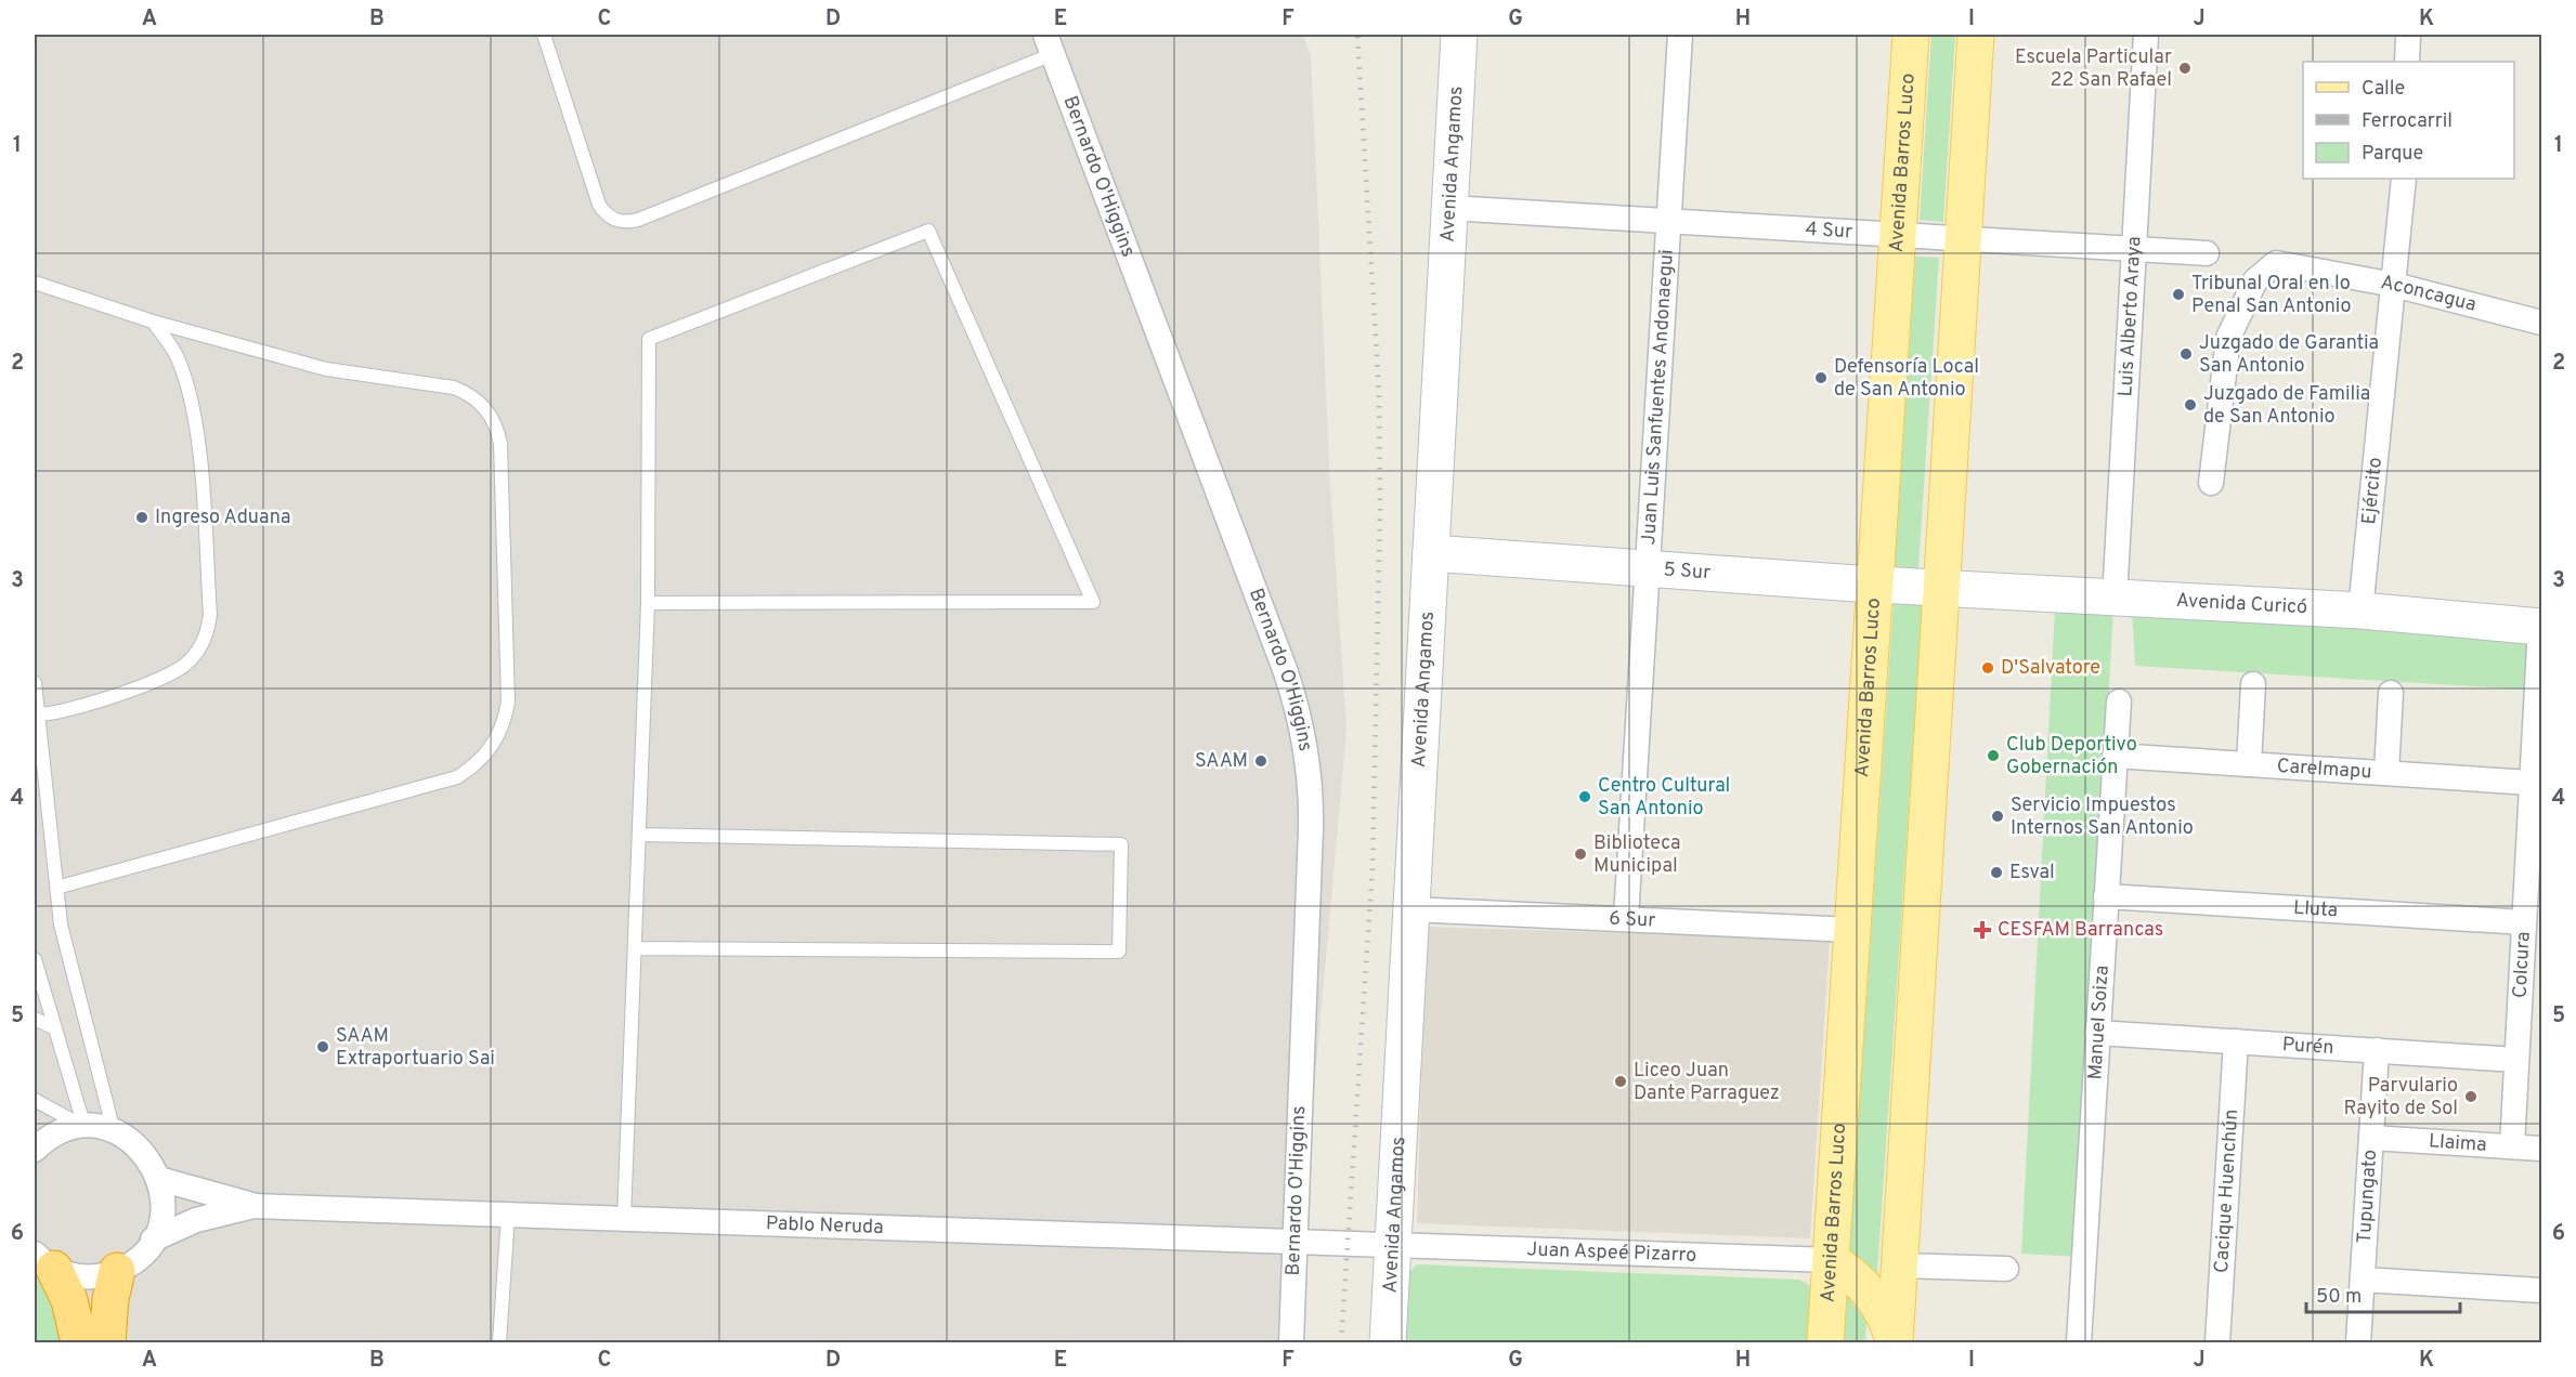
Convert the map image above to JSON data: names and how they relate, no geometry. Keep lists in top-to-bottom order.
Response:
{
  "streets": {
    "main road": ["Avenida Barros Luco"],
    "street": [
      "Avenida Angamos",
      "Bernardo O'Higgins",
      "4 Sur",
      "Aconcagua",
      "Luis Alberto Araya",
      "Juan Luis Sanfuentes Andonaegui",
      "Ejército",
      "5 Sur",
      "Avenida Curicó",
      "Carelmapu",
      "Lluta",
      "6 Sur",
      "Colcura",
      "Manuel Soiza",
      "Purén",
      "Llaima",
      "Cacique Huenchún",
      "Tupungato",
      "Pablo Neruda",
      "Juan Aspeé Pizarro"
    ]
  },
  "crossings": [
    ["Avenida Angamos", "4 Sur"],
    ["Avenida Angamos", "5 Sur"],
    ["Avenida Angamos", "6 Sur"],
    ["Avenida Angamos", "Pablo Neruda"],
    ["Avenida Angamos", "Juan Aspeé Pizarro"],
    ["Avenida Barros Luco", "4 Sur"],
    ["Avenida Barros Luco", "5 Sur"],
    ["Avenida Barros Luco", "6 Sur"],
    ["Avenida Barros Luco", "Juan Aspeé Pizarro"],
    ["Bernardo O'Higgins", "Pablo Neruda"],
    ["4 Sur", "Luis Alberto Araya"],
    ["4 Sur", "Juan Luis Sanfuentes Andonaegui"],
    ["Aconcagua", "Ejército"],
    ["Luis Alberto Araya", "Avenida Curicó"],
    ["Juan Luis Sanfuentes Andonaegui", "5 Sur"],
    ["Juan Luis Sanfuentes Andonaegui", "6 Sur"],
    ["Ejército", "Avenida Curicó"],
    ["5 Sur", "Avenida Curicó"],
    ["Avenida Curicó", "Colcura"],
    ["Carelmapu", "Colcura"],
    ["Carelmapu", "Manuel Soiza"],
    ["Lluta", "Colcura"],
    ["Lluta", "Manuel Soiza"],
    ["Colcura", "Purén"],
    ["Colcura", "Llaima"],
    ["Manuel Soiza", "Purén"],
    ["Purén", "Cacique Huenchún"],
    ["Purén", "Tupungato"],
    ["Llaima", "Tupungato"],
    ["Pablo Neruda", "Juan Aspeé Pizarro"]
  ],
  "places": {
    "other": [
      "Escuela Particular 22 San Rafael",
      "Tribunal Oral en lo Penal San Antonio",
      "Juzgado de Garantia San Antonio",
      "Defensoría Local de San Antonio",
      "Juzgado de Familia de San Antonio",
      "Ingreso Aduana",
      "D'Salvatore",
      "Club Deportivo Gobernación",
      "SAAM",
      "Centro Cultural San Antonio",
      "Servicio Impuestos Internos San Antonio",
      "Biblioteca Municipal",
      "Esval",
      "SAAM Extraportuario Sai",
      "Liceo Juan Dante Parraguez",
      "Parvulario Rayito de Sol"
    ],
    "health": ["CESFAM Barrancas"]
  },
  "legend": ["Calle", "Ferrocarril", "Parque"],
  "scale_bar": "50 m",
  "grid": {
    "columns": [
      "A",
      "B",
      "C",
      "D",
      "E",
      "F",
      "G",
      "H",
      "I",
      "J",
      "K"
    ],
    "rows": [
      "1",
      "2",
      "3",
      "4",
      "5",
      "6"
    ]
  }
}
